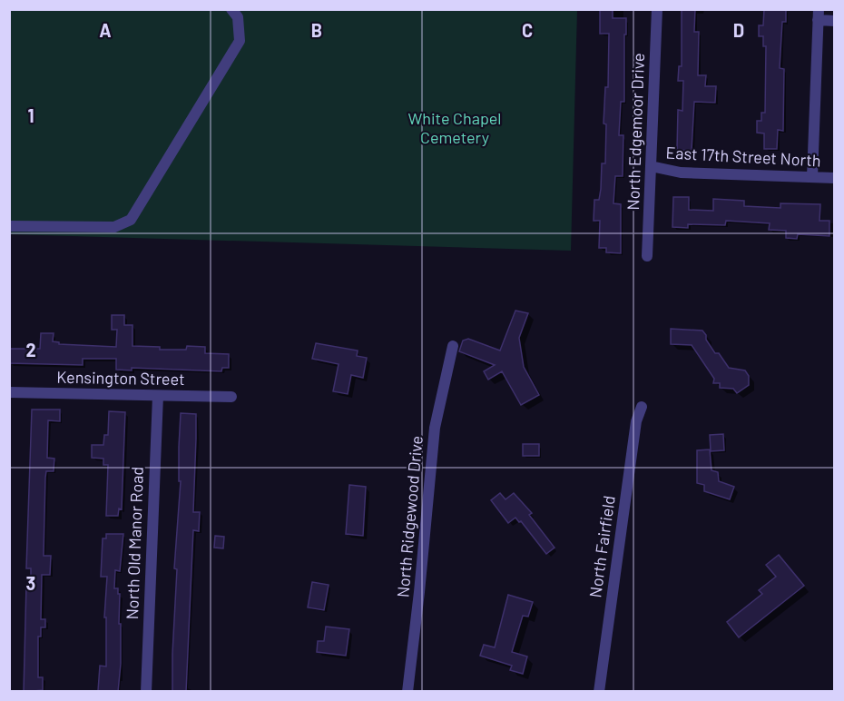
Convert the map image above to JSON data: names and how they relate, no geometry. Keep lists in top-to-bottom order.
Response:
{
  "streets": {
    "street": [
      "North Edgemoor Drive",
      "East 17th Street North",
      "Kensington Street",
      "North Ridgewood Drive",
      "North Old Manor Road",
      "North Fairfield"
    ]
  },
  "crossings": [
    ["North Edgemoor Drive", "East 17th Street North"],
    ["Kensington Street", "North Old Manor Road"]
  ],
  "parks": ["White Chapel Cemetery"],
  "grid": {
    "columns": [
      "A",
      "B",
      "C",
      "D"
    ],
    "rows": ["1", "2", "3"]
  }
}
